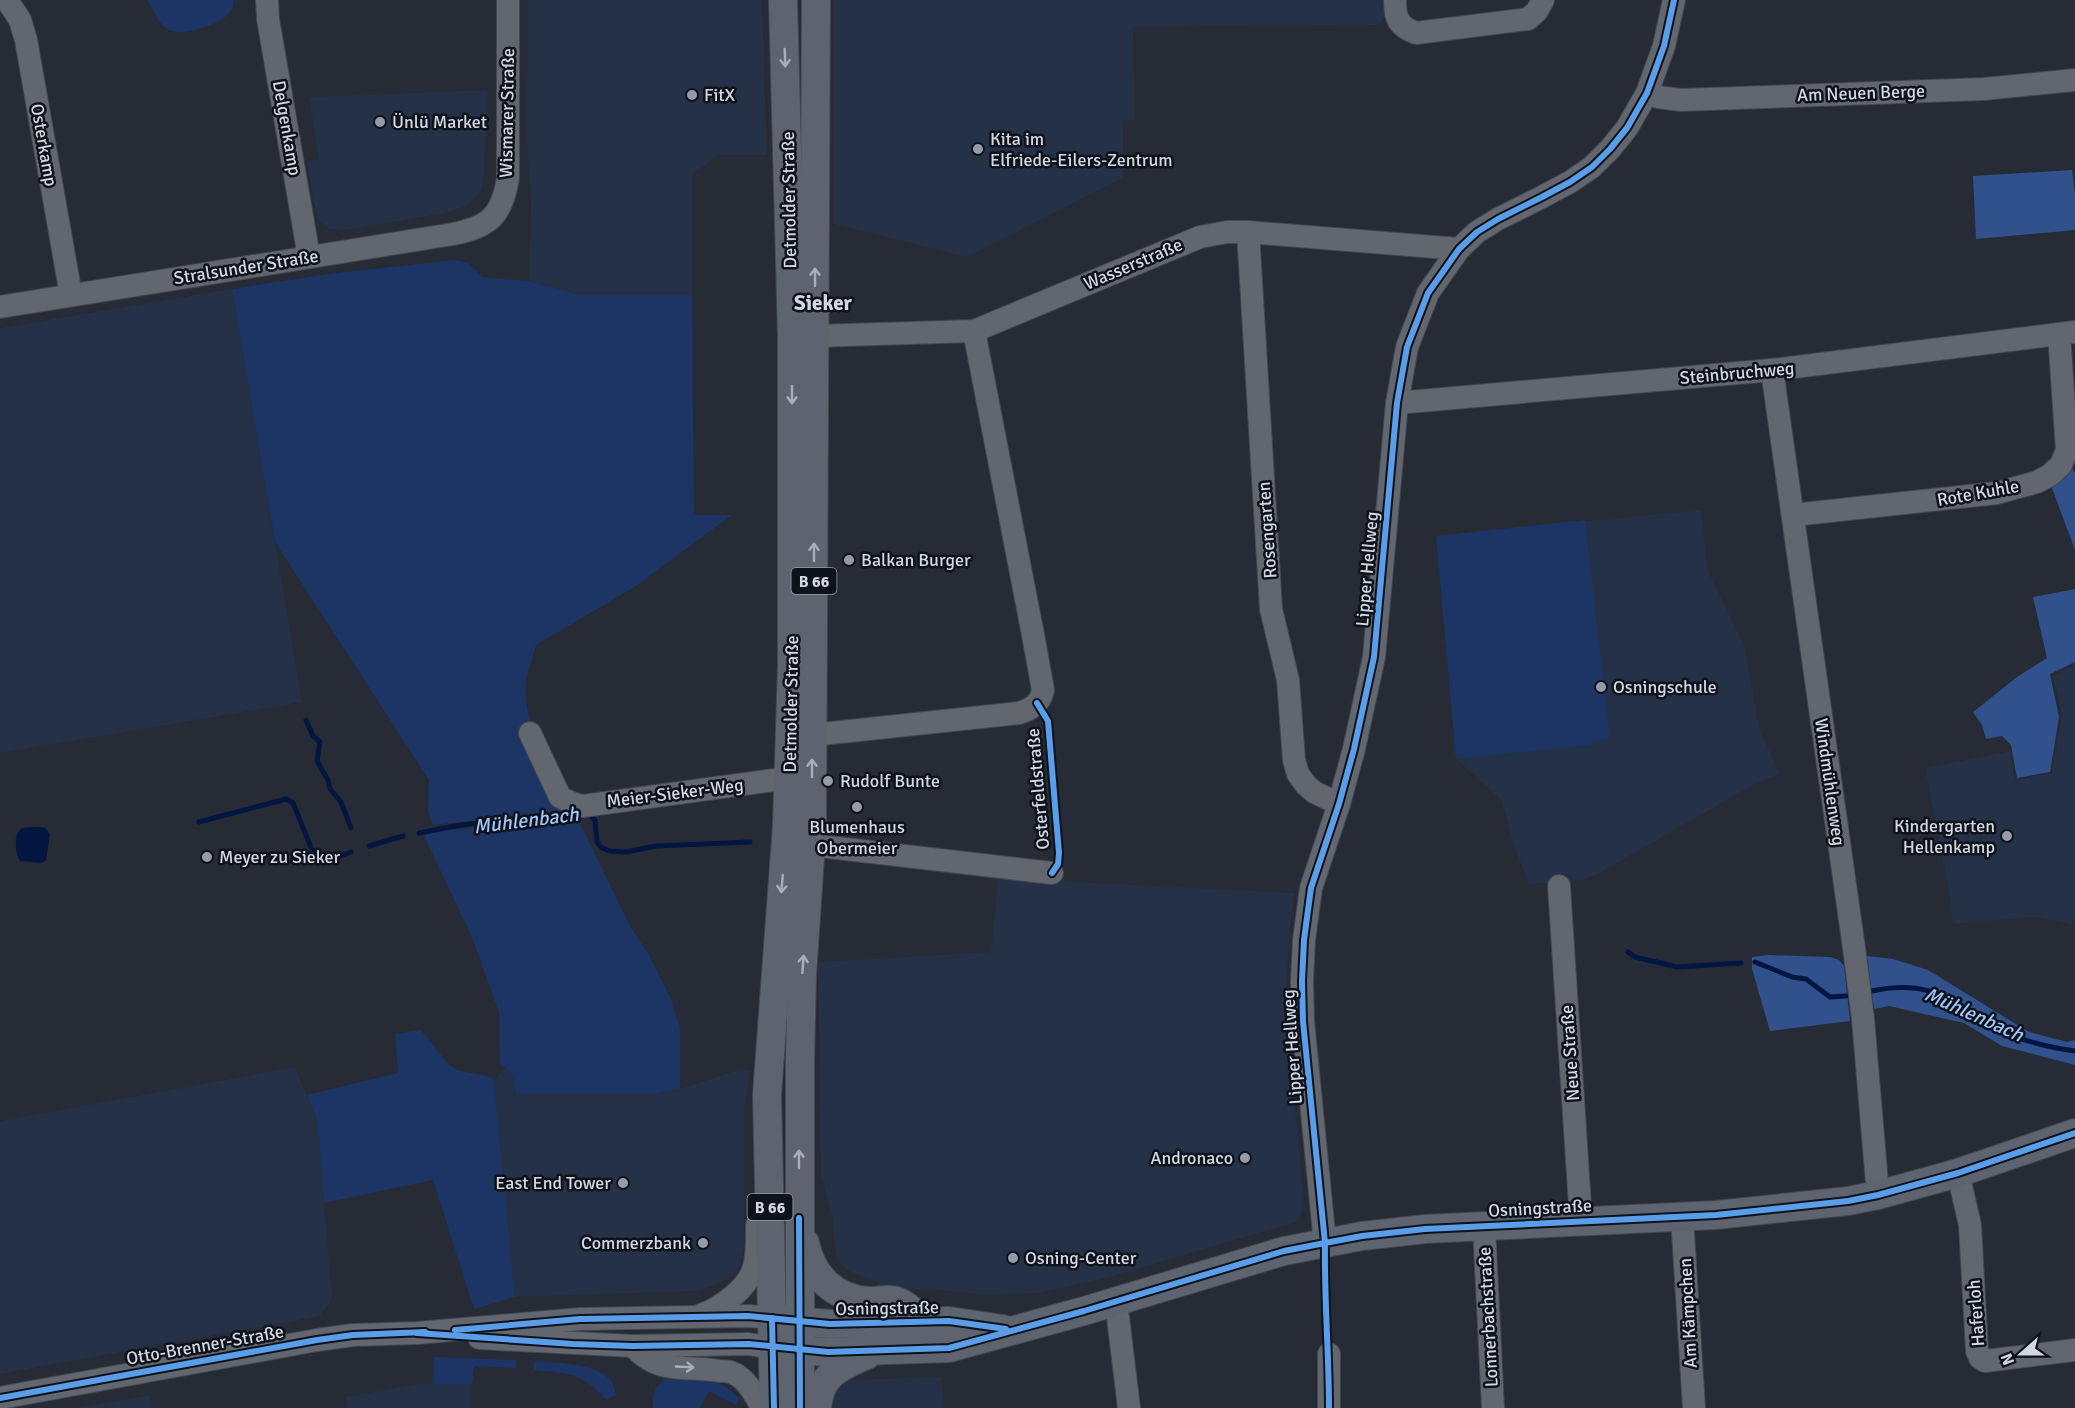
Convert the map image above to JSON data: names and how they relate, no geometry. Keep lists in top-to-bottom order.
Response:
{
  "streets": {
    "main road": ["Detmolder Straße", "B 66", "Osningstraße"],
    "street": [
      "Am Neuen Berge",
      "Wismarer Straße",
      "Delgenkamp",
      "Osterkamp",
      "Wasserstraße",
      "Stralsunder Straße",
      "Steinbruchweg",
      "Rote Kuhle",
      "Rosengarten",
      "Lipper Hellweg",
      "Windmühlenweg",
      "Osterfeldstraße",
      "Meier-Sieker-Weg",
      "Neue Straße",
      "Am Kämpchen",
      "Haferloh",
      "Lonnerbachstraße",
      "Otto-Brenner-Straße"
    ]
  },
  "crossings": [
    ["Am Neuen Berge", "Lipper Hellweg"],
    ["Wismarer Straße", "Stralsunder Straße"],
    ["Delgenkamp", "Stralsunder Straße"],
    ["Osterkamp", "Stralsunder Straße"],
    ["Detmolder Straße", "Wasserstraße"],
    ["Detmolder Straße", "Osterfeldstraße"],
    ["Detmolder Straße", "Meier-Sieker-Weg"],
    ["Detmolder Straße", "Osningstraße"],
    ["Detmolder Straße", "Otto-Brenner-Straße"],
    ["Wasserstraße", "Rosengarten"],
    ["Wasserstraße", "Lipper Hellweg"],
    ["Wasserstraße", "Osterfeldstraße"],
    ["Steinbruchweg", "Rote Kuhle"],
    ["Steinbruchweg", "Lipper Hellweg"],
    ["Steinbruchweg", "Windmühlenweg"],
    ["Rote Kuhle", "Windmühlenweg"],
    ["Rosengarten", "Lipper Hellweg"],
    ["Lipper Hellweg", "Osningstraße"],
    ["Windmühlenweg", "Osningstraße"],
    ["Neue Straße", "Osningstraße"],
    ["Osningstraße", "Am Kämpchen"],
    ["Osningstraße", "Haferloh"],
    ["Osningstraße", "Lonnerbachstraße"],
    ["Osningstraße", "Otto-Brenner-Straße"]
  ],
  "districts": ["Sieker"],
  "water": ["Mühlenbach"],
  "places": [
    "FitX",
    "Ünlü Market",
    "Kita im Elfriede-Eilers-Zentrum",
    "Balkan Burger",
    "Osningschule",
    "Rudolf Bunte",
    "Blumenhaus Obermeier",
    "Kindergarten Hellenkamp",
    "Meyer zu Sieker",
    "Andronaco",
    "East End Tower",
    "Commerzbank",
    "Osning-Center"
  ],
  "north": "left"
}
